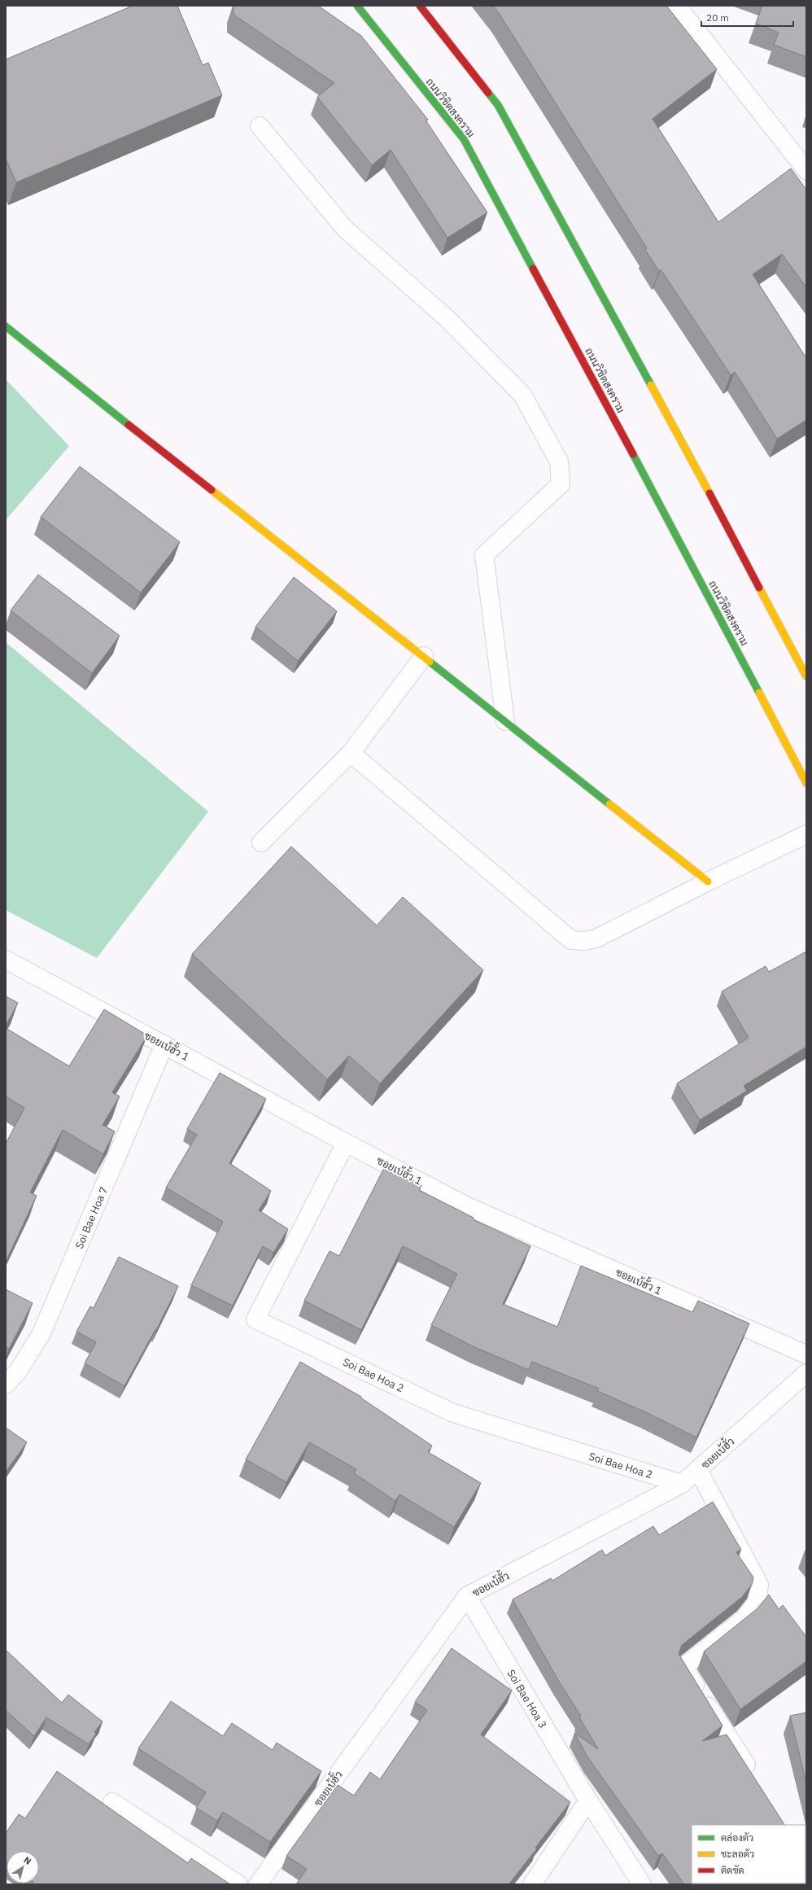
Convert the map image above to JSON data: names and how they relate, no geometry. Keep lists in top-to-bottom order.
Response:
{
  "streets": {
    "main road": ["ถนนวิชิตสงคราม"],
    "street": [
      "ซอยเบ้ฮั้ว 1",
      "Soi Bae Hoa 7",
      "Soi Bae Hoa 2",
      "ซอยเบ้ฮั้ว",
      "Soi Bae Hoa 3"
    ]
  },
  "crossings": [
    ["ซอยเบ้ฮั้ว 1", "Soi Bae Hoa 7"],
    ["ซอยเบ้ฮั้ว 1", "Soi Bae Hoa 2"],
    ["Soi Bae Hoa 2", "ซอยเบ้ฮั้ว"],
    ["ซอยเบ้ฮั้ว", "Soi Bae Hoa 3"]
  ],
  "legend": ["คล่องตัว", "ชะลอตัว", "ติดขัด"],
  "scale_bar": "20 m",
  "north": "top right"
}
